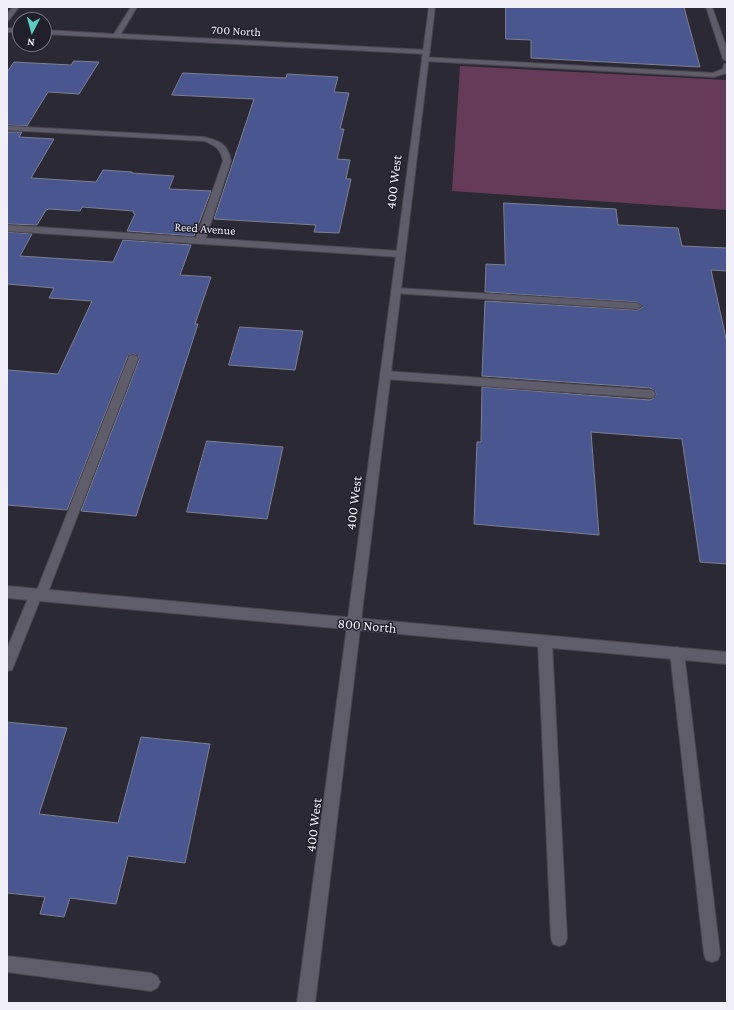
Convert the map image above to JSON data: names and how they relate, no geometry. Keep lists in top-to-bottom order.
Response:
{
  "streets": {
    "street": [
      "700 North",
      "400 West",
      "Reed Avenue",
      "800 North"
    ]
  },
  "crossings": [
    ["700 North", "400 West"],
    ["400 West", "Reed Avenue"],
    ["400 West", "800 North"]
  ],
  "north": "bottom"
}
